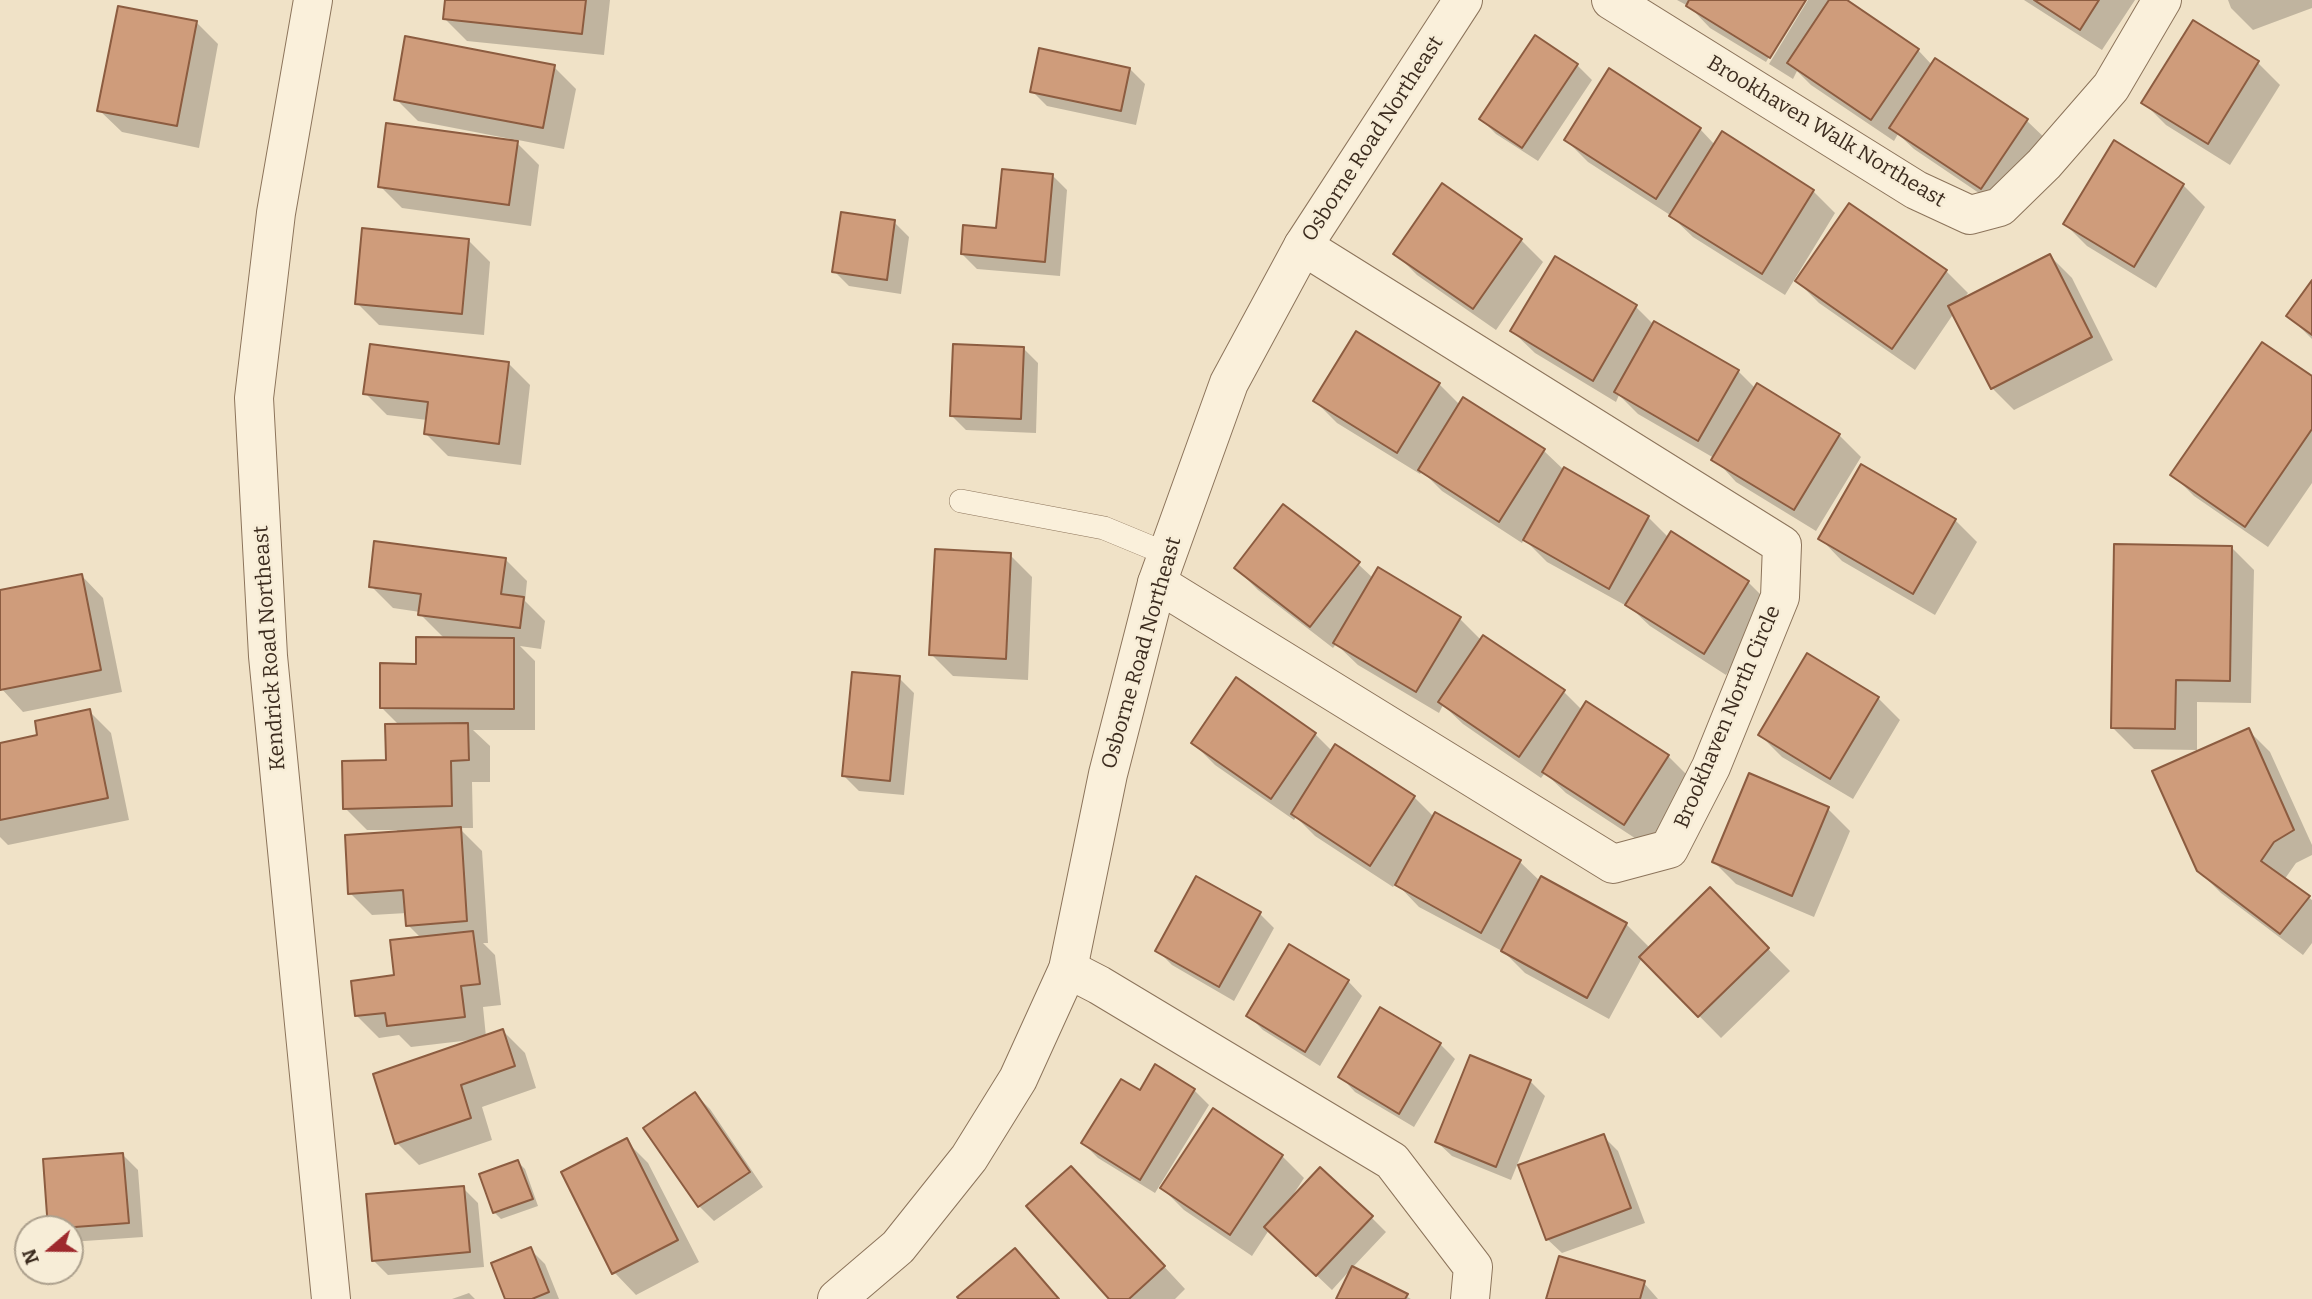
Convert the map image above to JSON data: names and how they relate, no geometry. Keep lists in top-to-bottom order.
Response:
{
  "streets": {
    "street": [
      "Brookhaven Walk Northeast",
      "Osborne Road Northeast",
      "Kendrick Road Northeast",
      "Brookhaven North Circle"
    ]
  },
  "crossings": [
    ["Osborne Road Northeast", "Brookhaven North Circle"]
  ],
  "north": "left"
}
